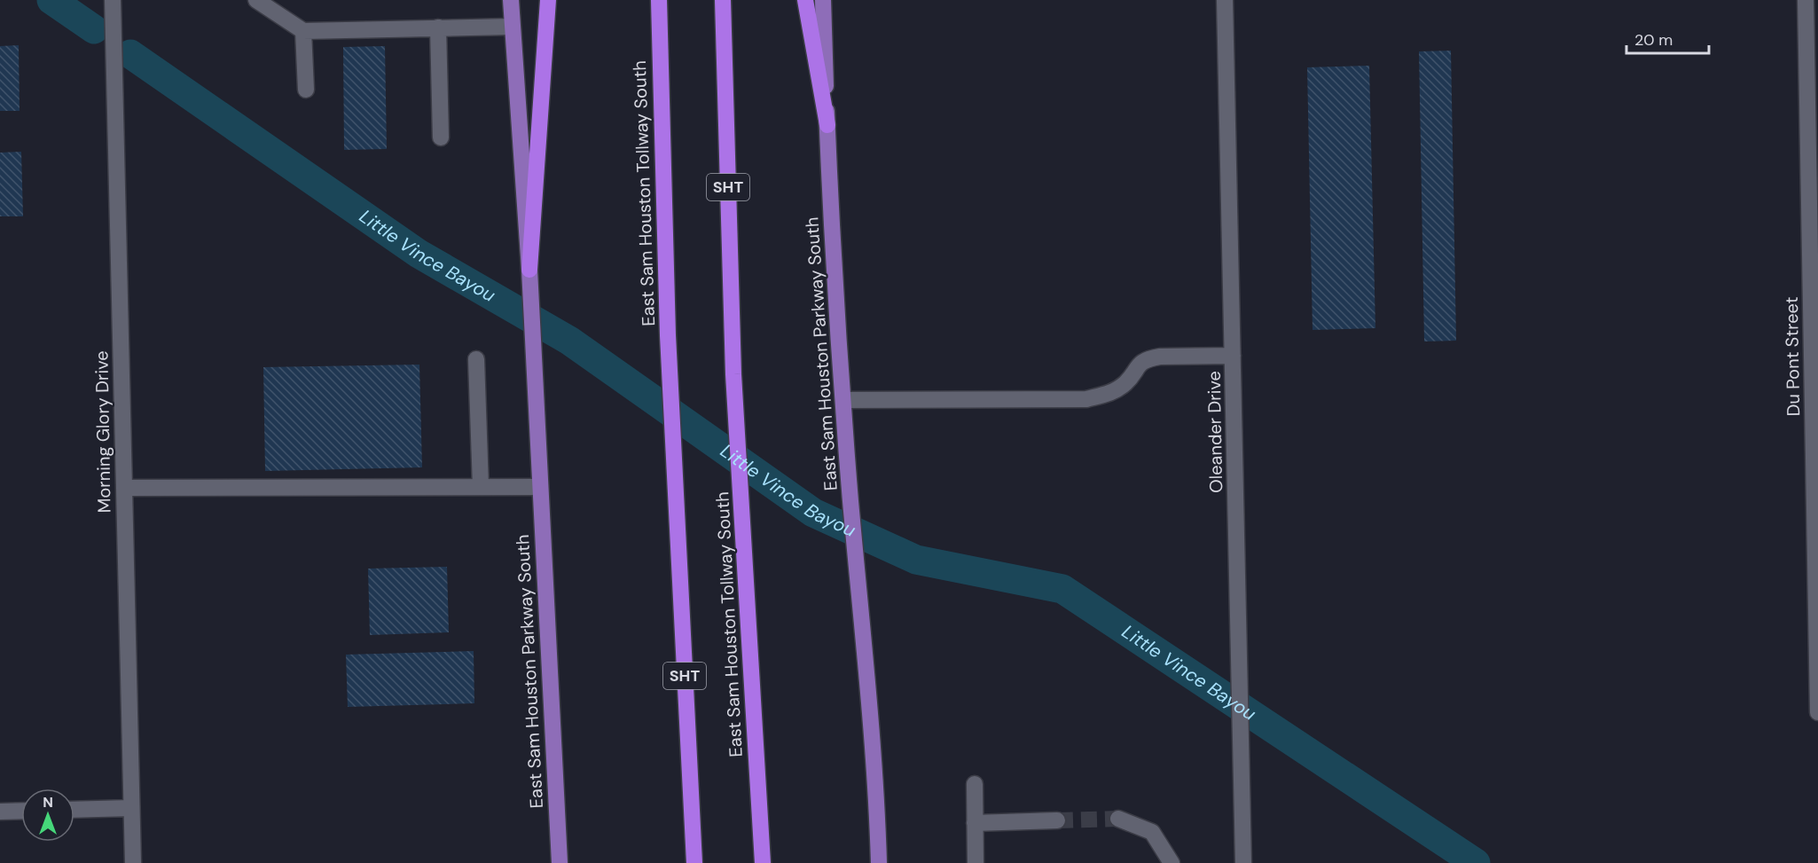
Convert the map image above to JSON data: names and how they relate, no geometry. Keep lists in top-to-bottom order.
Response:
{
  "streets": {
    "highway": ["SHT", "East Sam Houston Tollway South"],
    "main road": ["East Sam Houston Parkway South"],
    "street": ["Du Pont Street", "Morning Glory Drive", "Oleander Drive"]
  },
  "water": ["Little Vince Bayou"],
  "scale_bar": "20 m",
  "north": "top"
}
